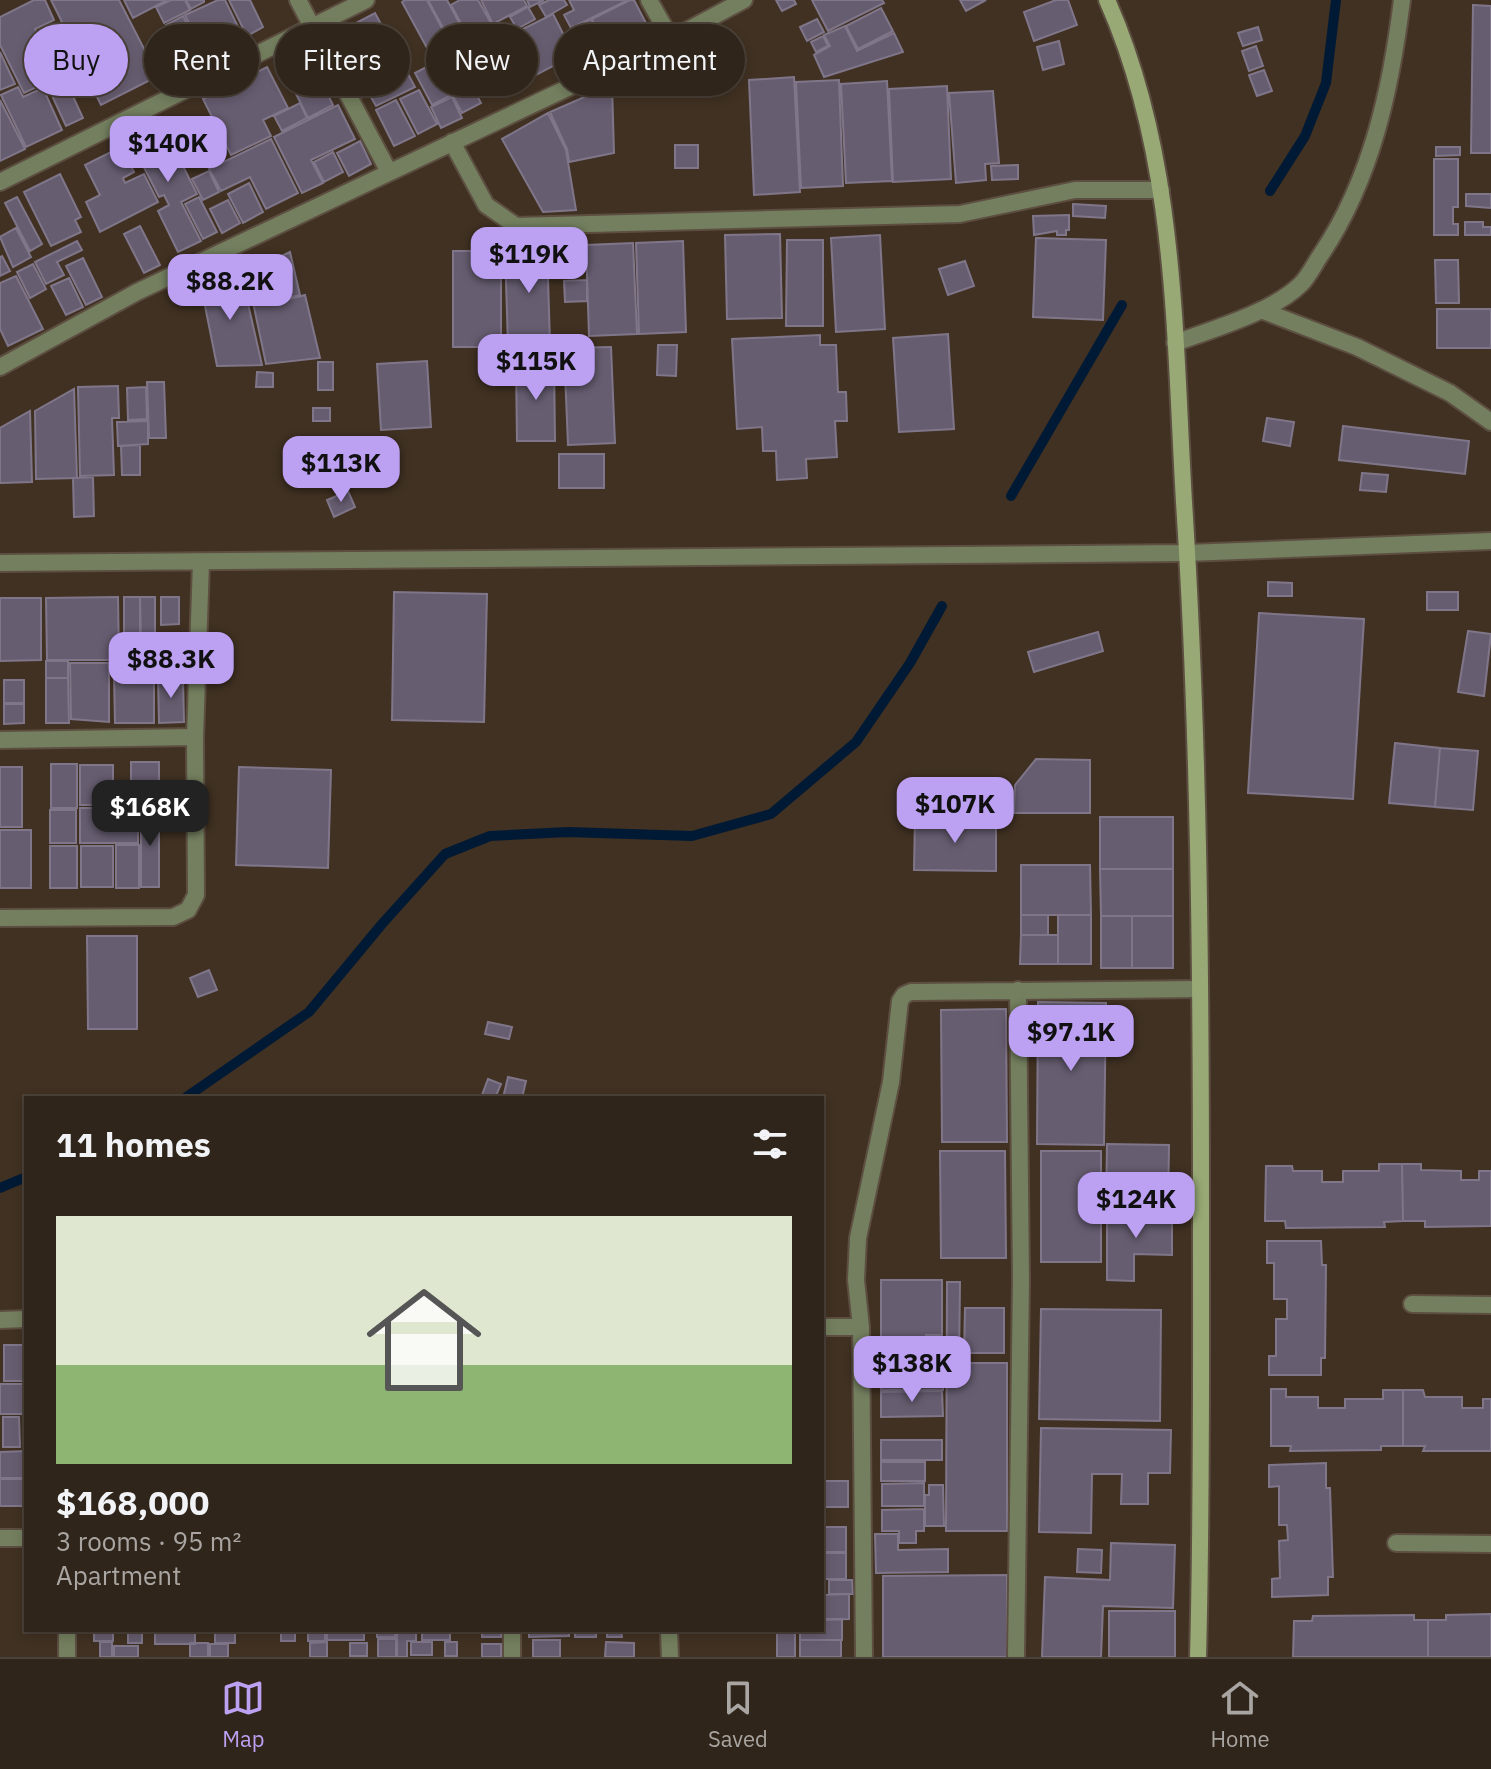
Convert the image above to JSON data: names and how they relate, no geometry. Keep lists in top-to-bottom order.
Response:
{
  "page": {
    "chip": [
      "Buy",
      "Rent",
      "Filters",
      "New",
      "Apartment"
    ],
    "price": [
      "$140K",
      "$119K",
      "$88.2K",
      "$115K",
      "$113K",
      "$88.3K",
      "$107K",
      "$168K",
      "$97.1K",
      "$124K",
      "$138K"
    ],
    "heading": "11 homes",
    "list": [
      {
        "name": "$168,000",
        "note": "3 rooms · 95 m² · Apartment"
      }
    ],
    "tabs": ["Map", "Saved", "Home"]
  }
}
